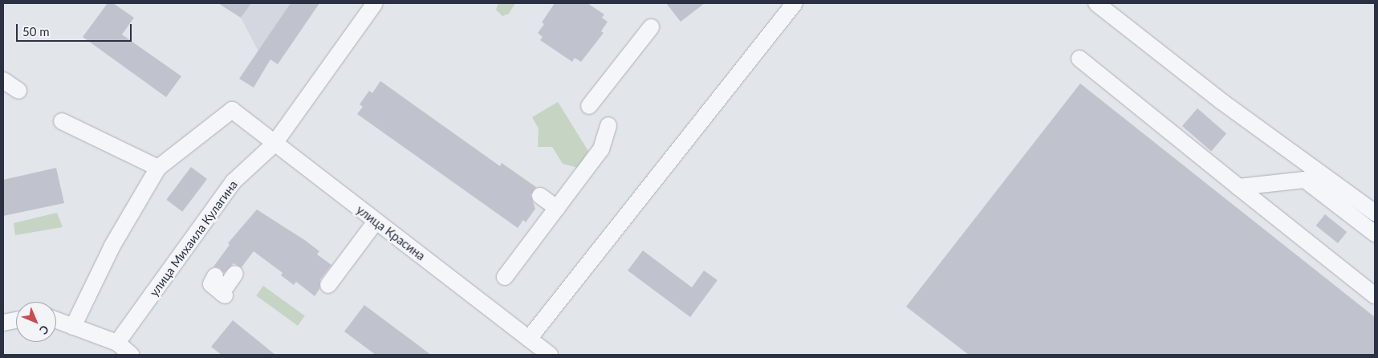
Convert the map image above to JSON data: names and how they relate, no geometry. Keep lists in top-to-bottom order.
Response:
{
  "streets": {
    "street": ["улица Красина", "улица Михаила Кулагина"]
  },
  "crossings": [
    ["улица Красина", "улица Михаила Кулагина"]
  ],
  "scale_bar": "50 m",
  "north": "bottom right"
}
